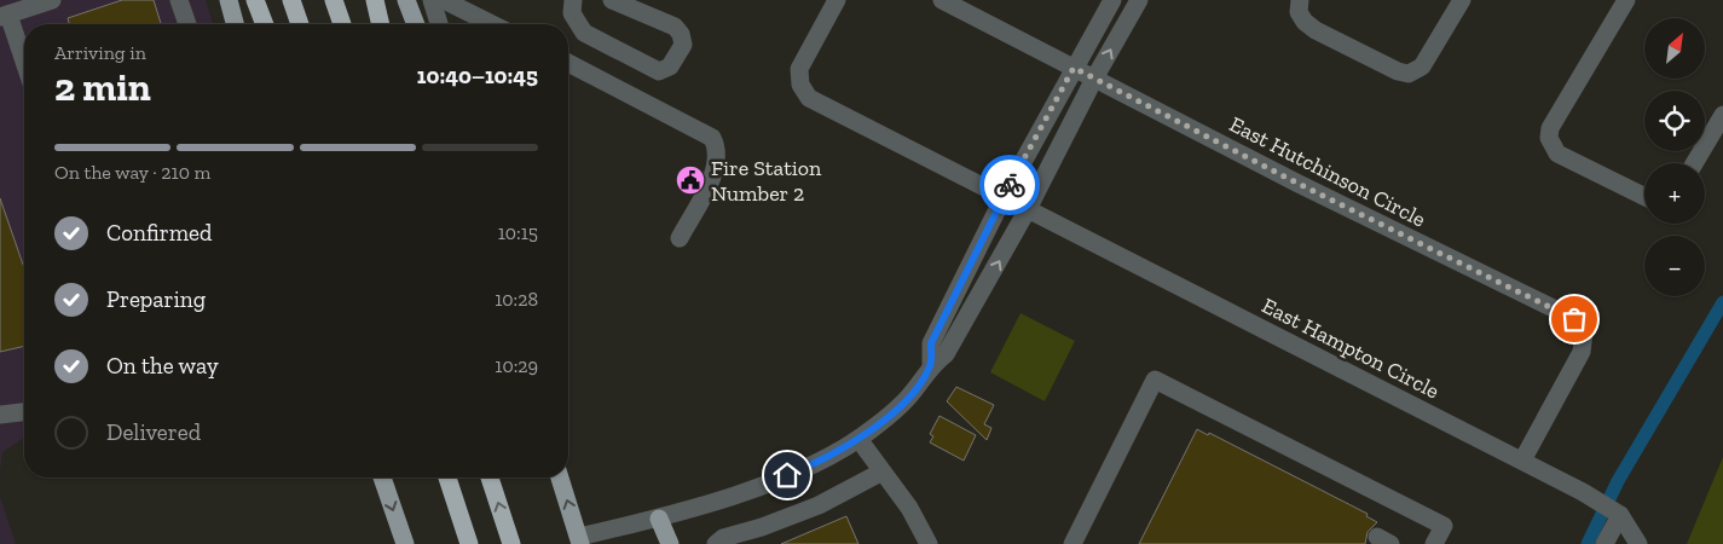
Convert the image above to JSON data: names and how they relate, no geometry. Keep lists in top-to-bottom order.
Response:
{
  "streets": {
    "street": ["East Hutchinson Circle", "East Hampton Circle"]
  },
  "crossings": [
    ["East Hutchinson Circle", "East Hampton Circle"]
  ],
  "places": {
    "public building": ["Fire Station Number 2"]
  },
  "north": "top right",
  "page": {
    "map_buttons": ["+", "−"],
    "heading": ["2 min", "Arriving in", "10:40–10:45"],
    "bar": "On the way · 210 m",
    "list": [
      ["Confirmed", "10:15"],
      ["Preparing", "10:28"],
      ["On the way", "10:29"],
      "Delivered"
    ]
  }
}
